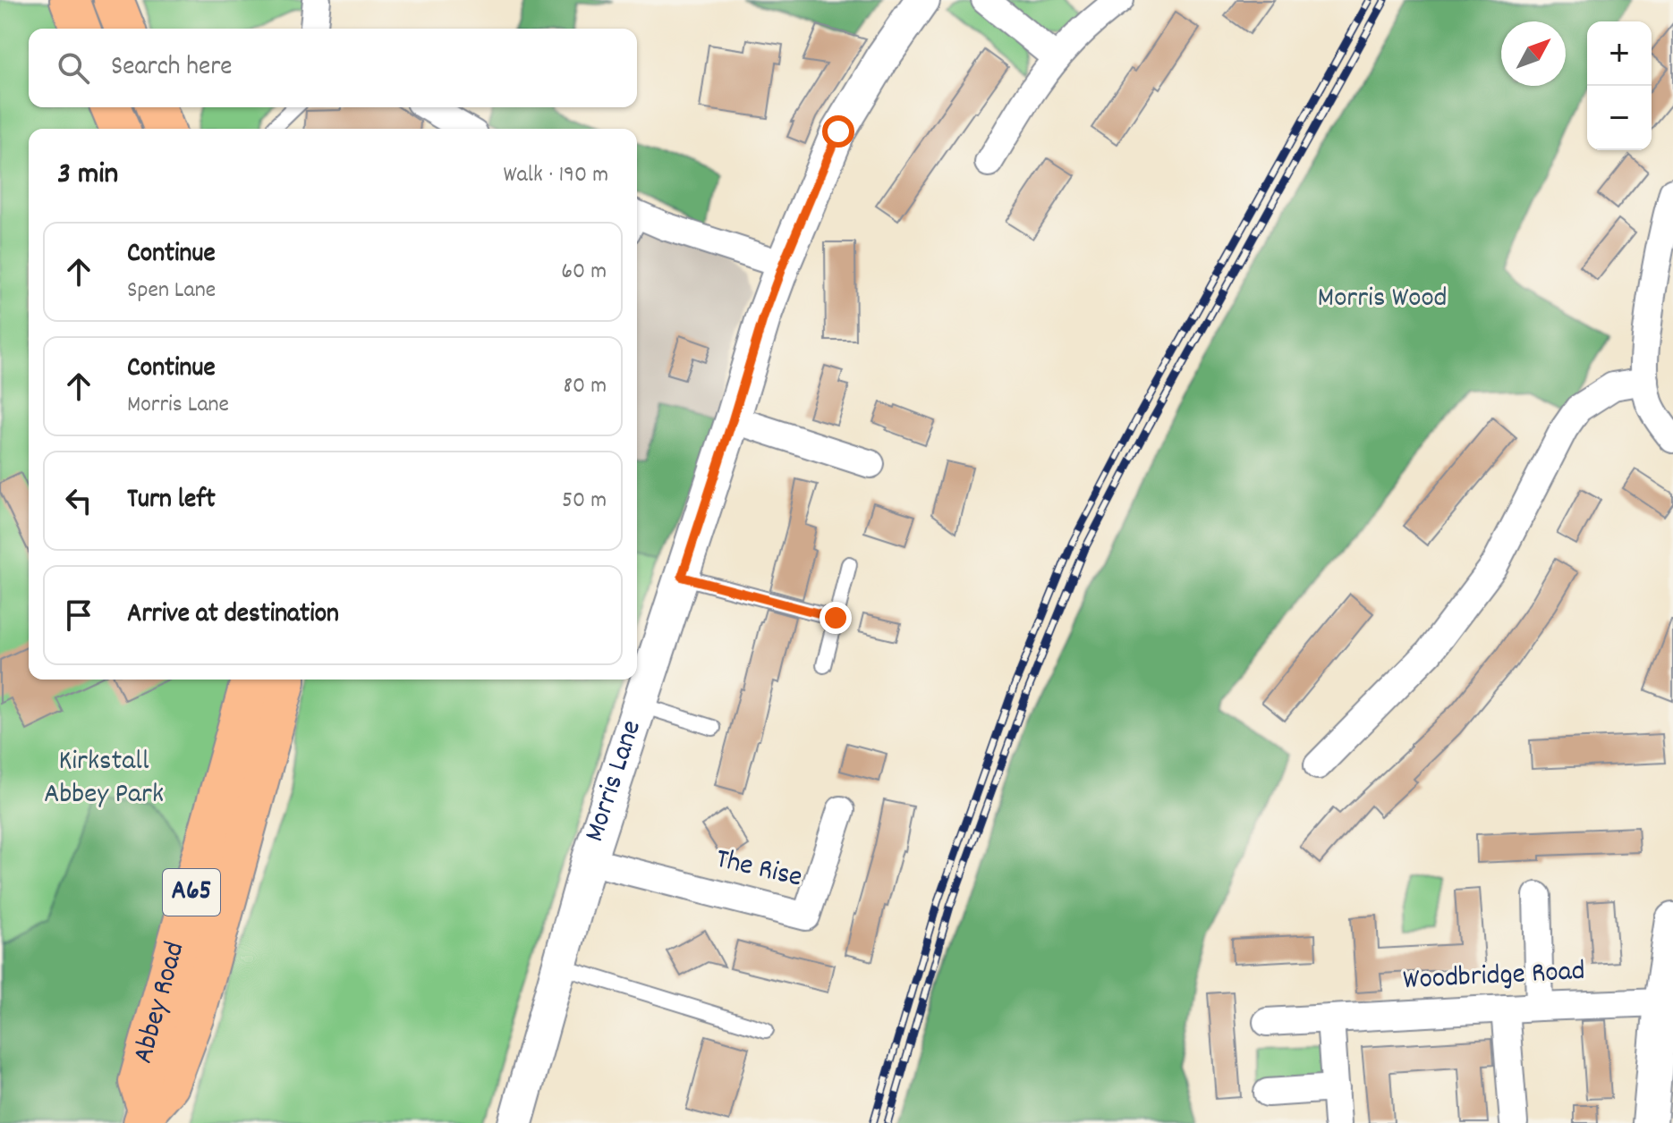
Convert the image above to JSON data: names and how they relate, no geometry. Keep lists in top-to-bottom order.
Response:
{
  "streets": {
    "main road": ["A65", "Abbey Road"],
    "street": ["Morris Lane", "The Rise", "Woodbridge Road"]
  },
  "crossings": [
    ["Morris Lane", "The Rise"],
    ["A65", "Abbey Road"]
  ],
  "parks": ["Morris Wood", "Kirkstall Abbey Park"],
  "north": "top right",
  "page": {
    "map_buttons": ["+", "−"],
    "search": "Search here",
    "heading": ["3 min", "Walk · 190 m"],
    "list": [
      ["Continue", "Spen Lane", "60 m"],
      ["Continue", "Morris Lane", "80 m"],
      ["Turn left", "50 m"],
      "Arrive at destination"
    ]
  }
}
